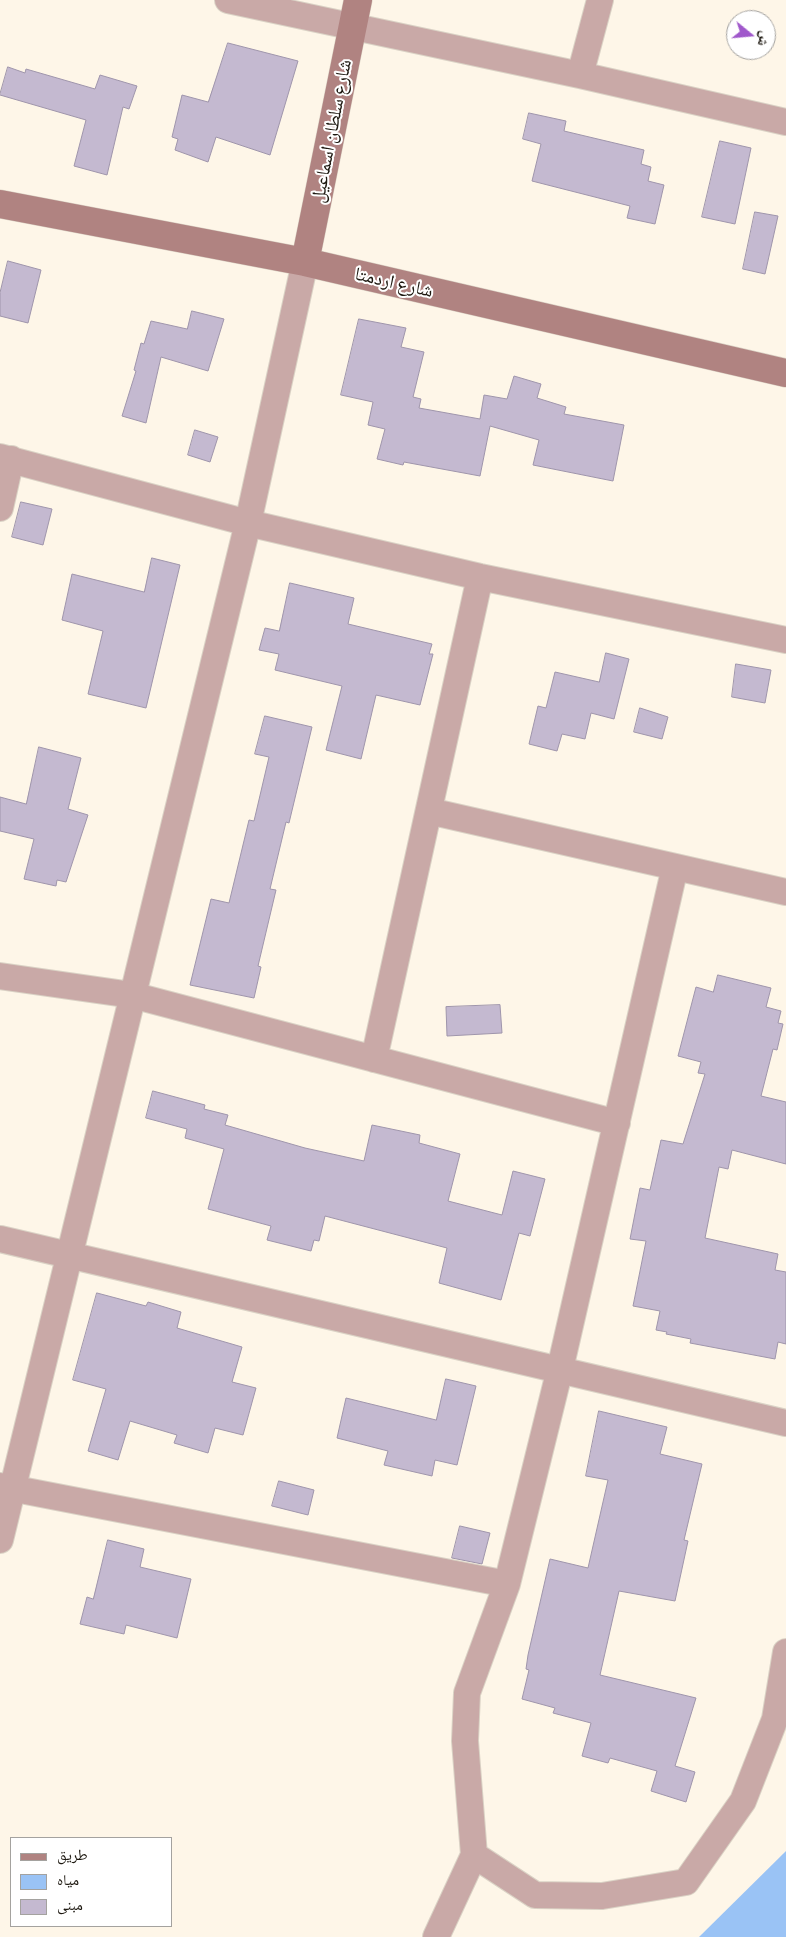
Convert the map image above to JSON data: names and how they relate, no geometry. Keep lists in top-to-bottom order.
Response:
{
  "streets": {
    "main road": ["شارع سلطان اسماعيل", "شارع اردمتا"]
  },
  "crossings": [
    ["شارع سلطان اسماعيل", "شارع اردمتا"]
  ],
  "legend": ["طريق", "مياه", "مبنى"],
  "north": "right"
}
